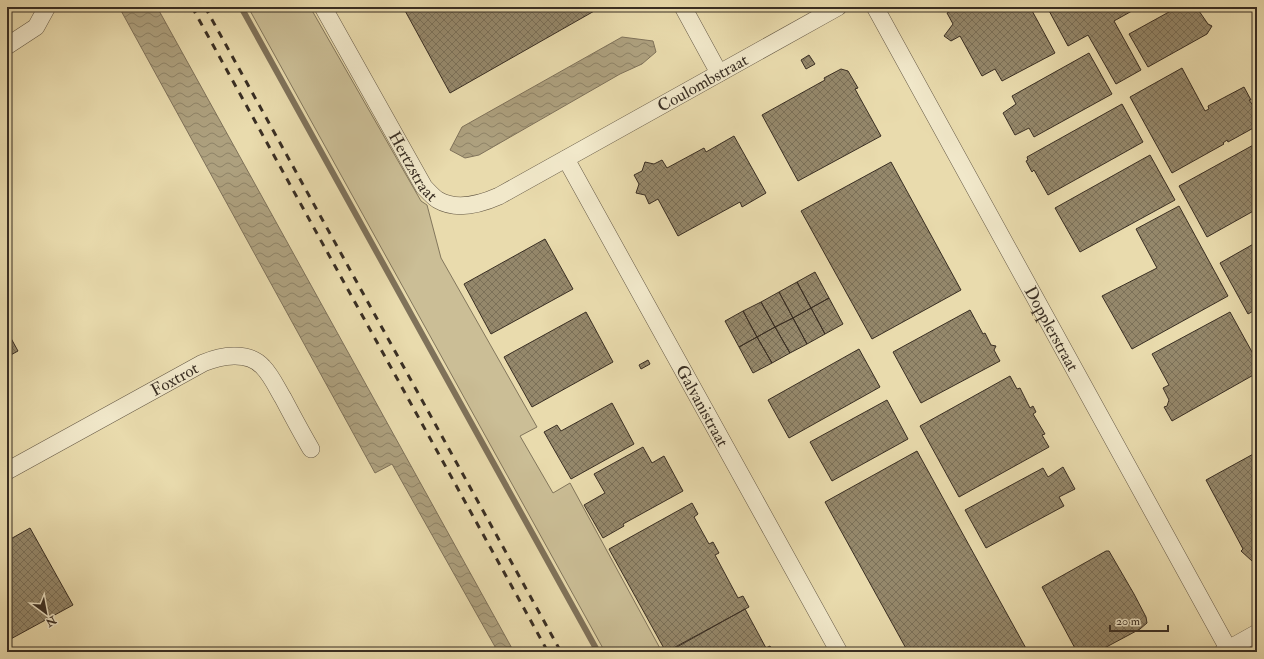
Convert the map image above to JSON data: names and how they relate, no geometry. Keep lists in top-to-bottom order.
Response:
{
  "streets": {
    "street": [
      "Coulombstraat",
      "Hertzstraat",
      "Dopplerstraat",
      "Foxtrot",
      "Galvanistraat"
    ]
  },
  "crossings": [
    ["Coulombstraat", "Hertzstraat"],
    ["Coulombstraat", "Galvanistraat"],
    ["Hertzstraat", "Galvanistraat"]
  ],
  "scale_bar": "20 m",
  "north": "bottom right"
}
